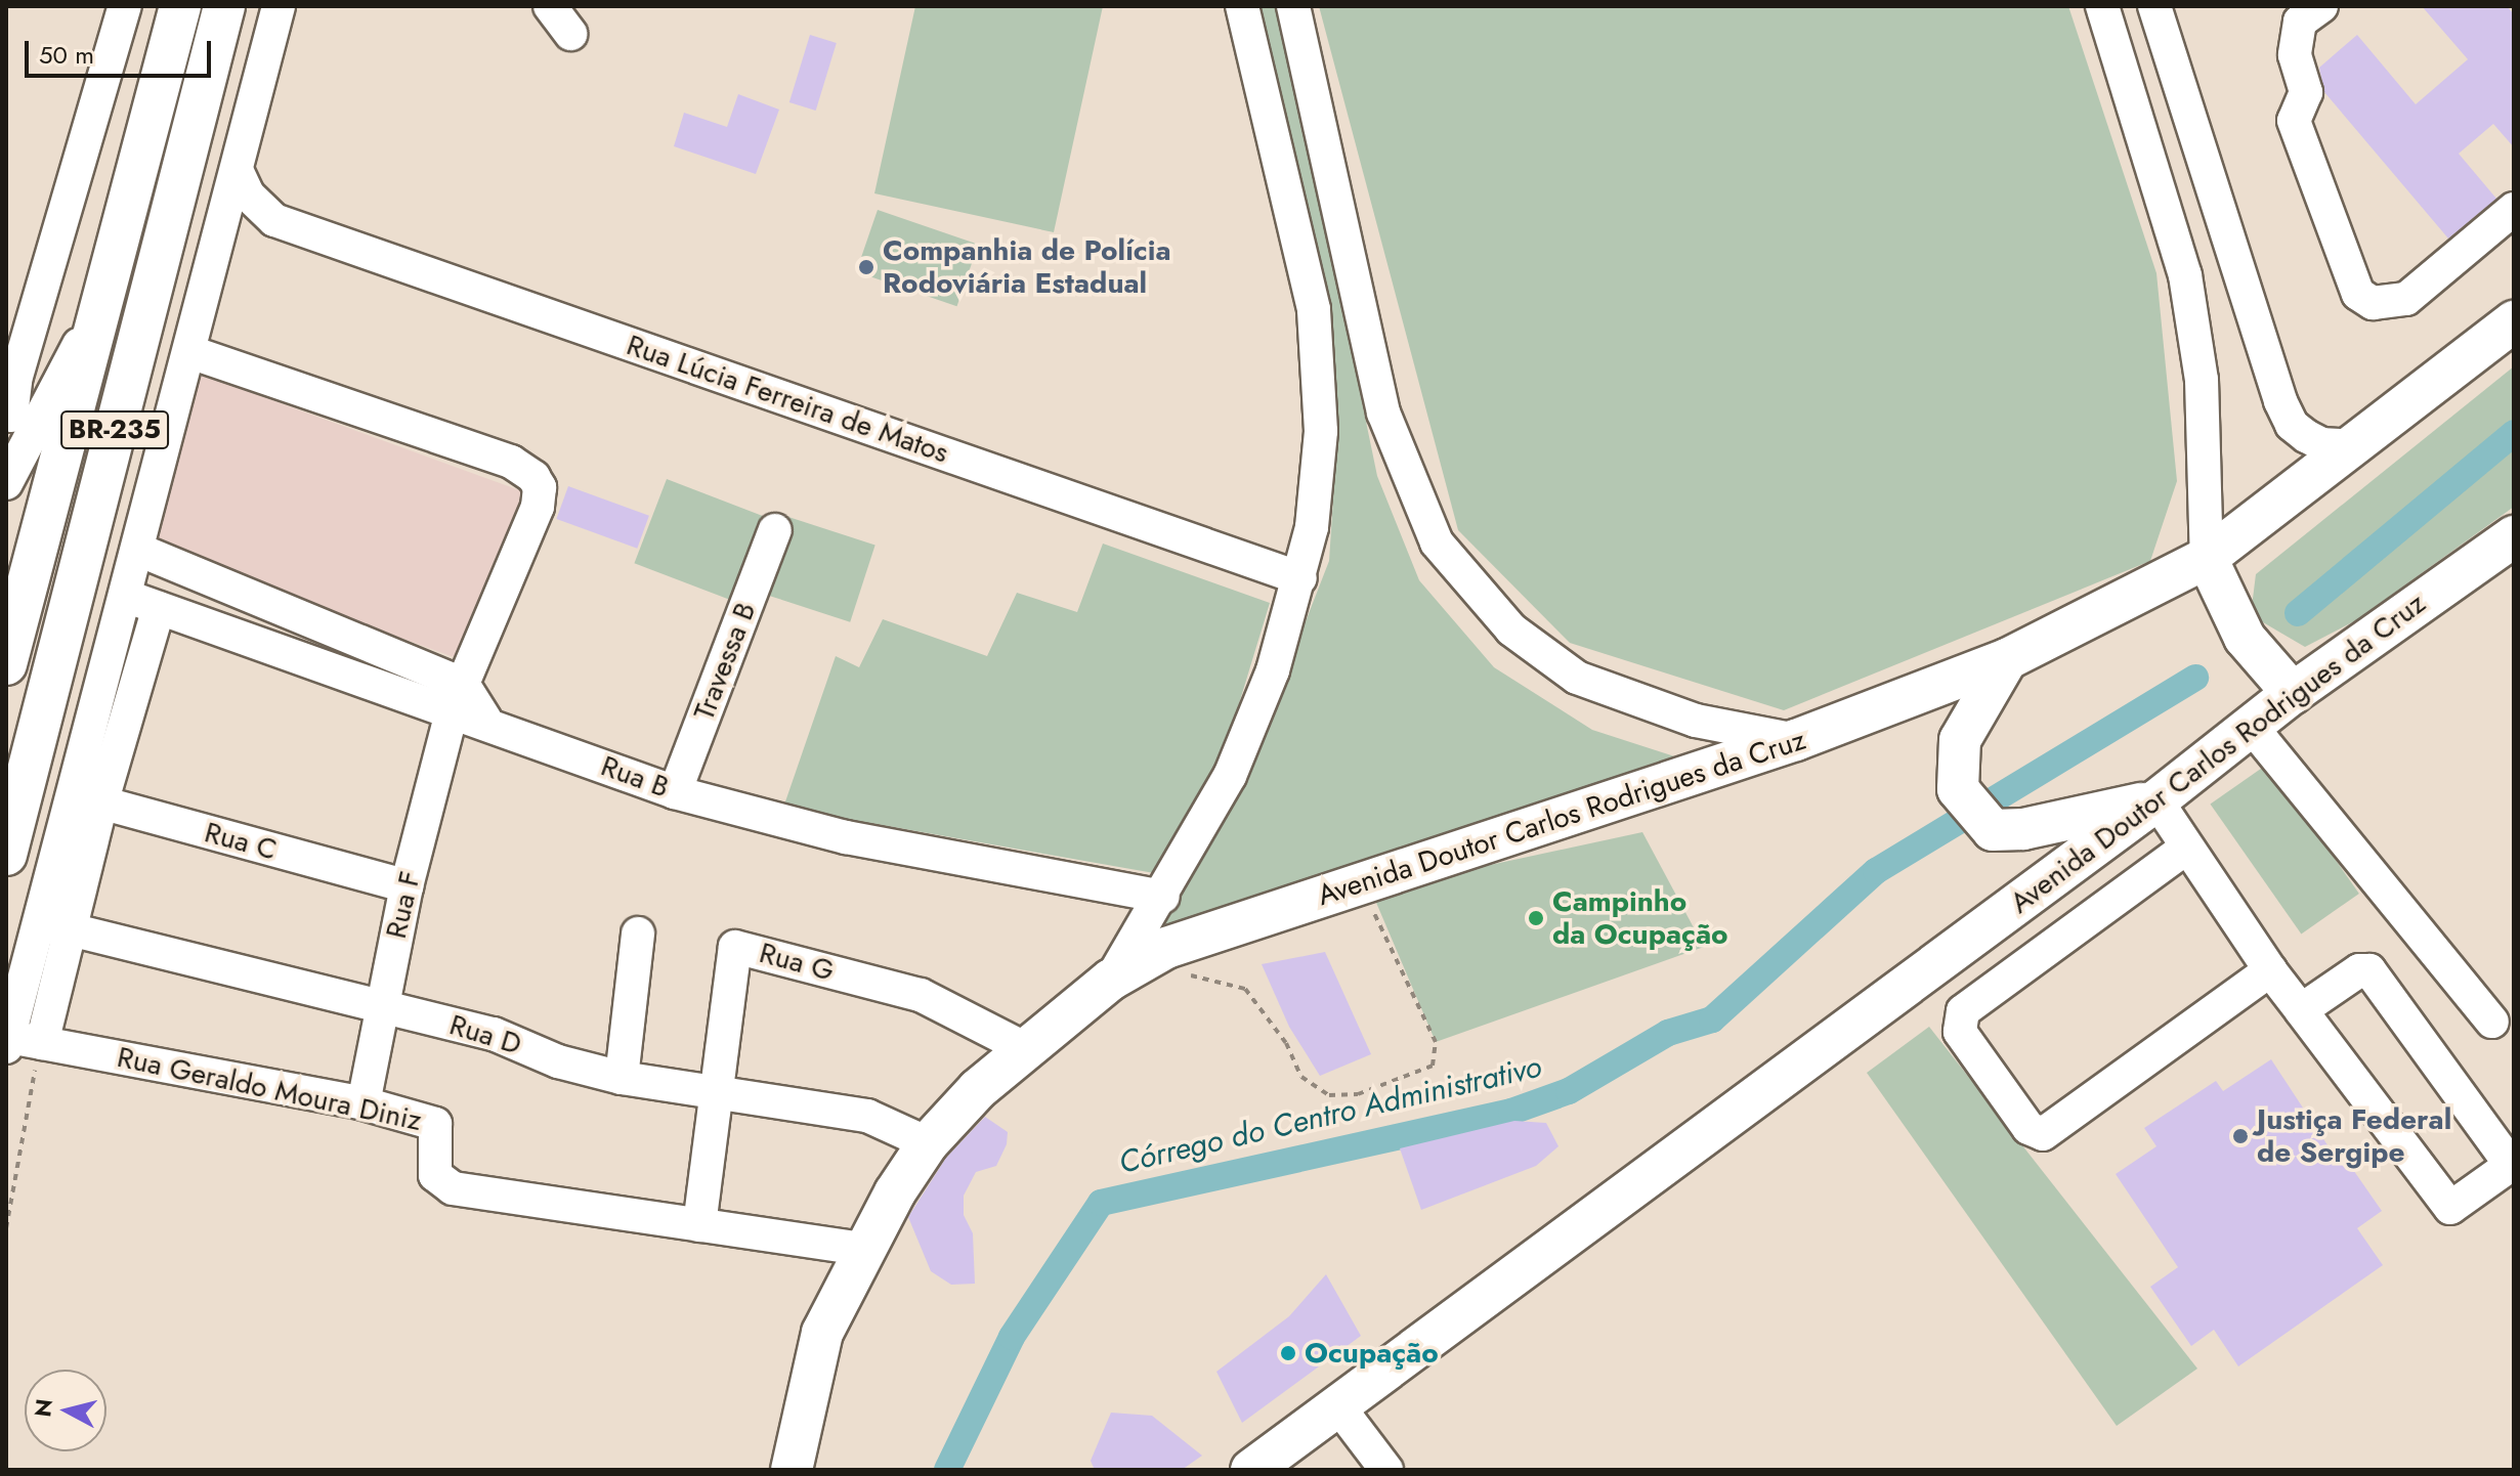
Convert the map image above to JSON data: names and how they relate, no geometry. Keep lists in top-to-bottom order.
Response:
{
  "streets": {
    "main road": ["BR-235", "Avenida Doutor Carlos Rodrigues da Cruz"],
    "street": [
      "Rua Lúcia Ferreira de Matos",
      "Travessa B",
      "Rua B",
      "Rua C",
      "Rua F",
      "Rua G",
      "Rua D",
      "Rua Geraldo Moura Diniz"
    ]
  },
  "crossings": [
    ["Travessa B", "Rua B"],
    ["Avenida Doutor Carlos Rodrigues da Cruz", "Rua G"],
    ["Avenida Doutor Carlos Rodrigues da Cruz", "Rua D"],
    ["Avenida Doutor Carlos Rodrigues da Cruz", "Rua Geraldo Moura Diniz"],
    ["Rua B", "Rua F"],
    ["Rua C", "Rua F"],
    ["Rua F", "Rua D"],
    ["Rua F", "Rua Geraldo Moura Diniz"],
    ["Rua G", "Rua D"],
    ["Rua G", "Rua Geraldo Moura Diniz"]
  ],
  "water": ["Córrego do Centro Administrativo"],
  "places": [
    "Companhia de Polícia Rodoviária Estadual",
    "Campinho da Ocupação",
    "Justiça Federal de Sergipe",
    "Ocupação"
  ],
  "scale_bar": "50 m",
  "north": "left"
}
